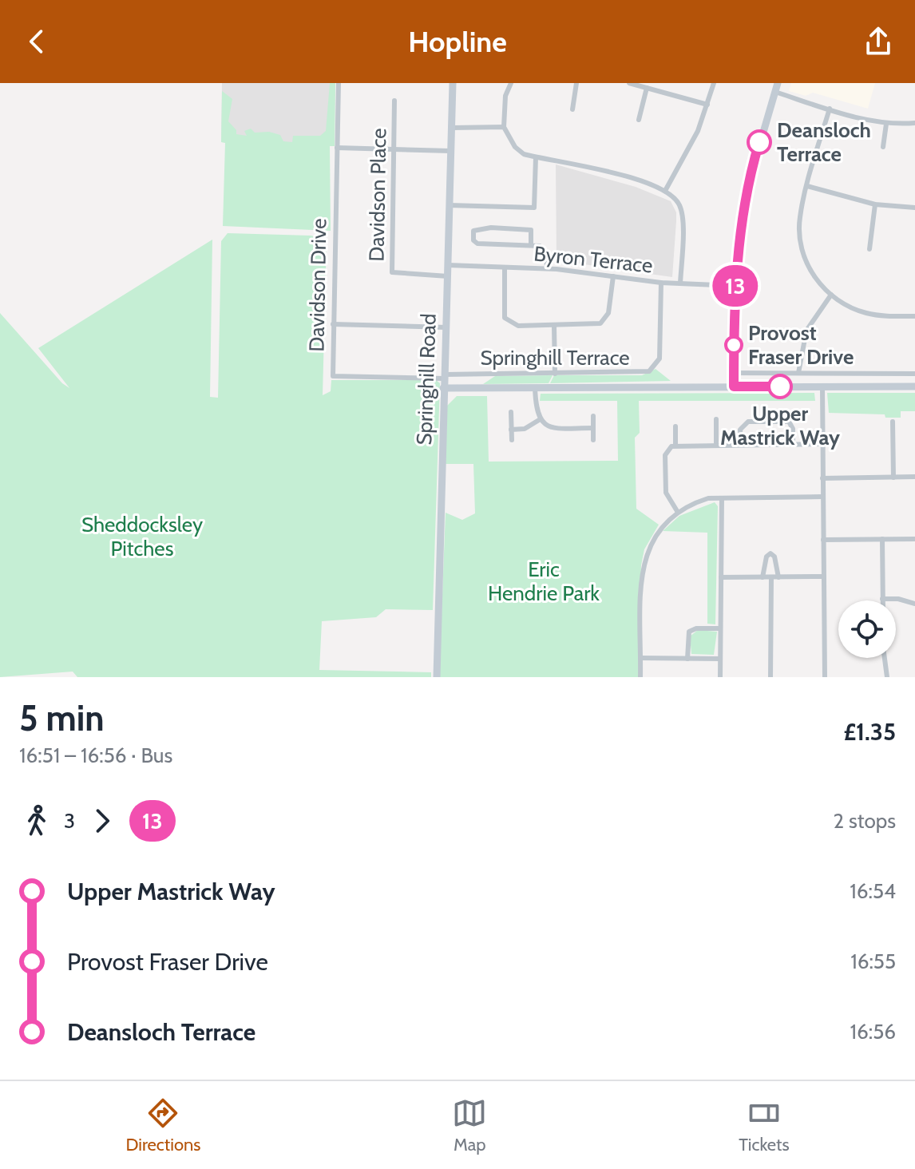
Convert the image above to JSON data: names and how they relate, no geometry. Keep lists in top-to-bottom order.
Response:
{
  "streets": {
    "street": [
      "Davidson Place",
      "Byron Terrace",
      "Davidson Drive",
      "Springhill Terrace",
      "Springhill Road"
    ]
  },
  "crossings": [
    ["Davidson Place", "Springhill Road"],
    ["Byron Terrace", "Springhill Terrace"],
    ["Byron Terrace", "Springhill Road"],
    ["Davidson Drive", "Springhill Terrace"],
    ["Davidson Drive", "Springhill Road"],
    ["Springhill Terrace", "Springhill Road"]
  ],
  "parks": ["Sheddocksley Pitches", "Eric Hendrie Park"],
  "places": ["Deansloch Terrace", "Provost Fraser Drive", "Upper Mastrick Way"],
  "lines": ["bus line 13"],
  "page": {
    "header": "Hopline",
    "on_map": "13",
    "heading": ["5 min", "16:51 – 16:56 · Bus", "£1.35"],
    "legs": ["3", "13", "2 stops"],
    "list": [
      {
        "name": "Upper Mastrick Way",
        "value": "16:54"
      },
      {
        "name": "Provost Fraser Drive",
        "value": "16:55"
      },
      {
        "name": "Deansloch Terrace",
        "value": "16:56"
      }
    ],
    "tabs": ["Directions", "Map", "Tickets"]
  }
}
